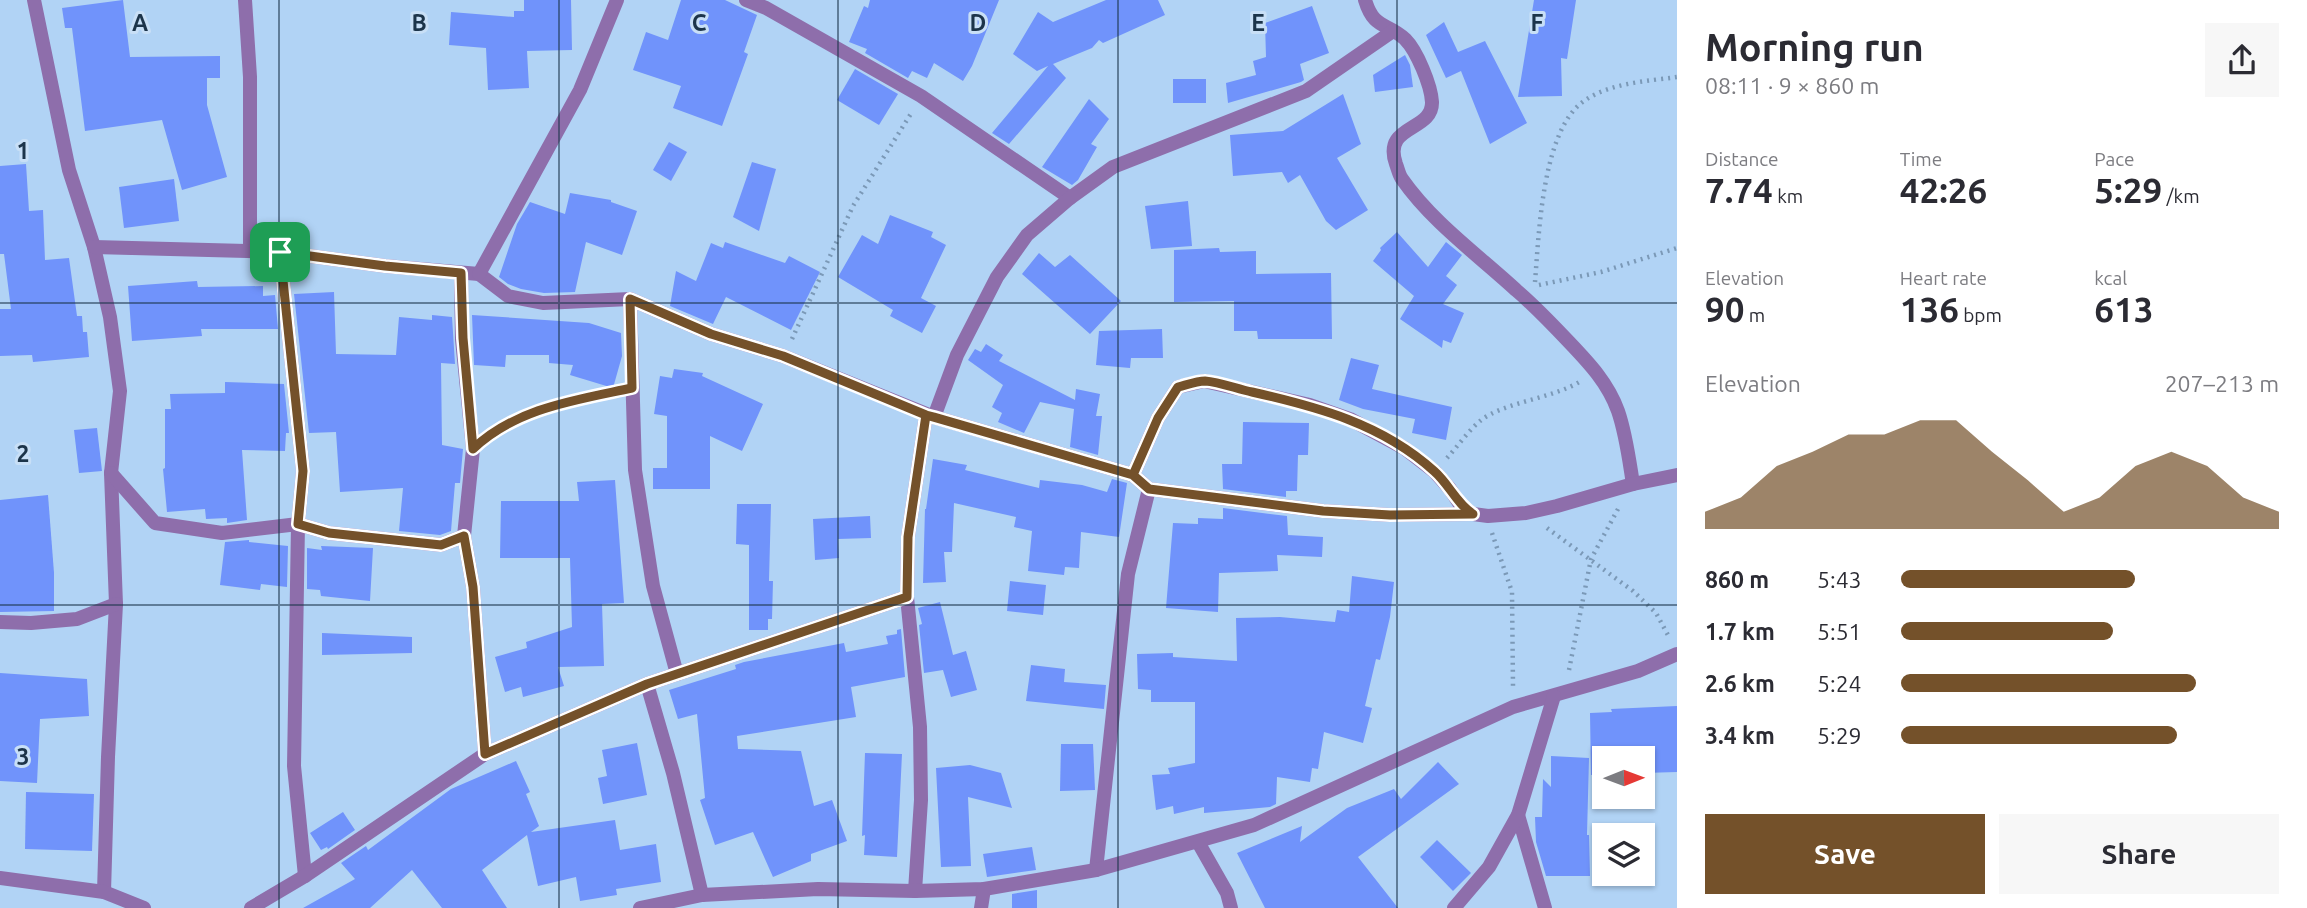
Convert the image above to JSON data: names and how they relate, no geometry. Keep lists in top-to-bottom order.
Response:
{
  "north": "right",
  "page": {
    "heading": ["Morning run", "08:11 · 9 × 860 m"],
    "stats": [
      ["Distance", "7.74 km"],
      ["Time", "42:26"],
      ["Pace", "5:29 /km"],
      ["Elevation", "90 m"],
      ["Heart rate", "136 bpm"],
      ["kcal", "613"]
    ],
    "chart": ["Elevation", "207–213 m"],
    "list": [
      {
        "name": "860 m",
        "note": "5:43"
      },
      {
        "name": "1.7 km",
        "note": "5:51"
      },
      {
        "name": "2.6 km",
        "note": "5:24"
      },
      {
        "name": "3.4 km",
        "note": "5:29"
      }
    ],
    "buttons": ["Save", "Share"]
  },
  "grid": {
    "columns": [
      "A",
      "B",
      "C",
      "D",
      "E",
      "F"
    ],
    "rows": ["1", "2", "3"]
  }
}
